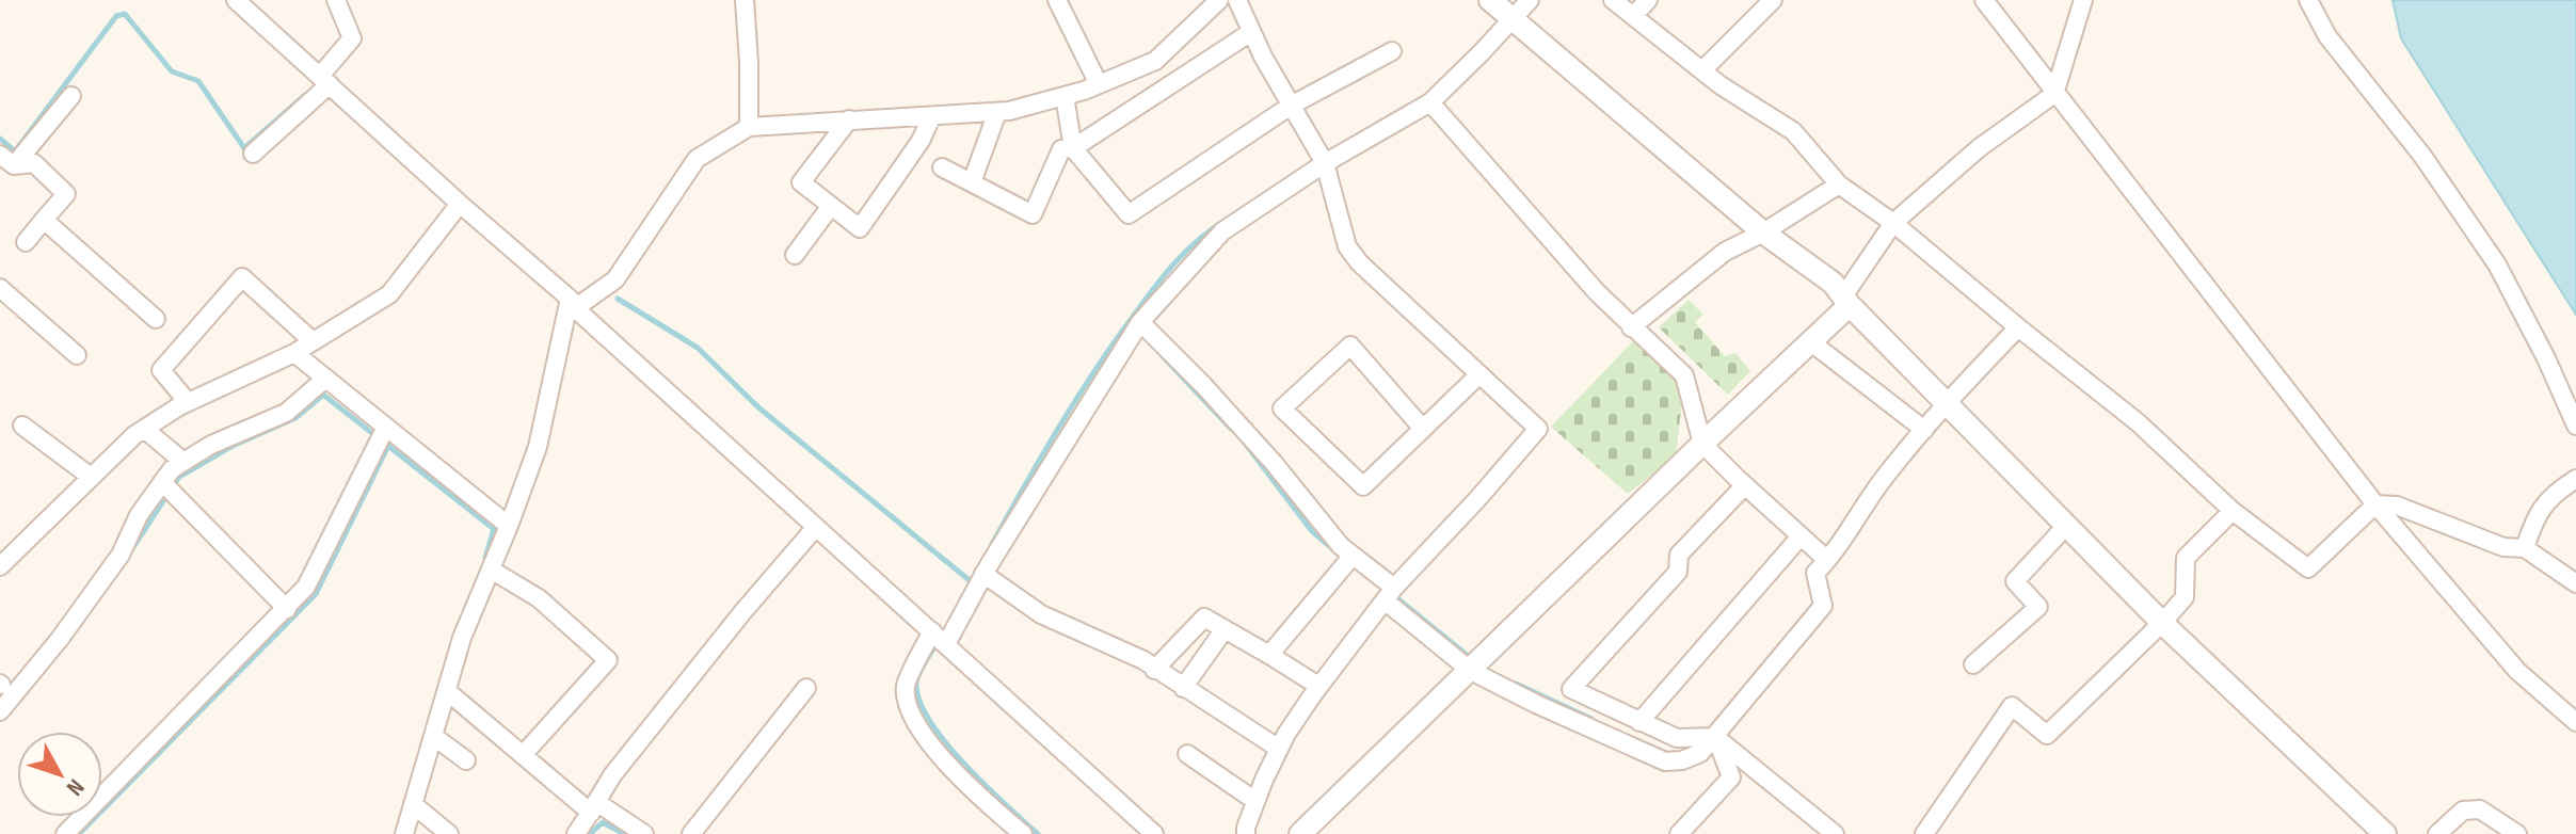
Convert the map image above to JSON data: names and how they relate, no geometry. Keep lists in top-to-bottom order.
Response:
{
  "north": "bottom right"
}
